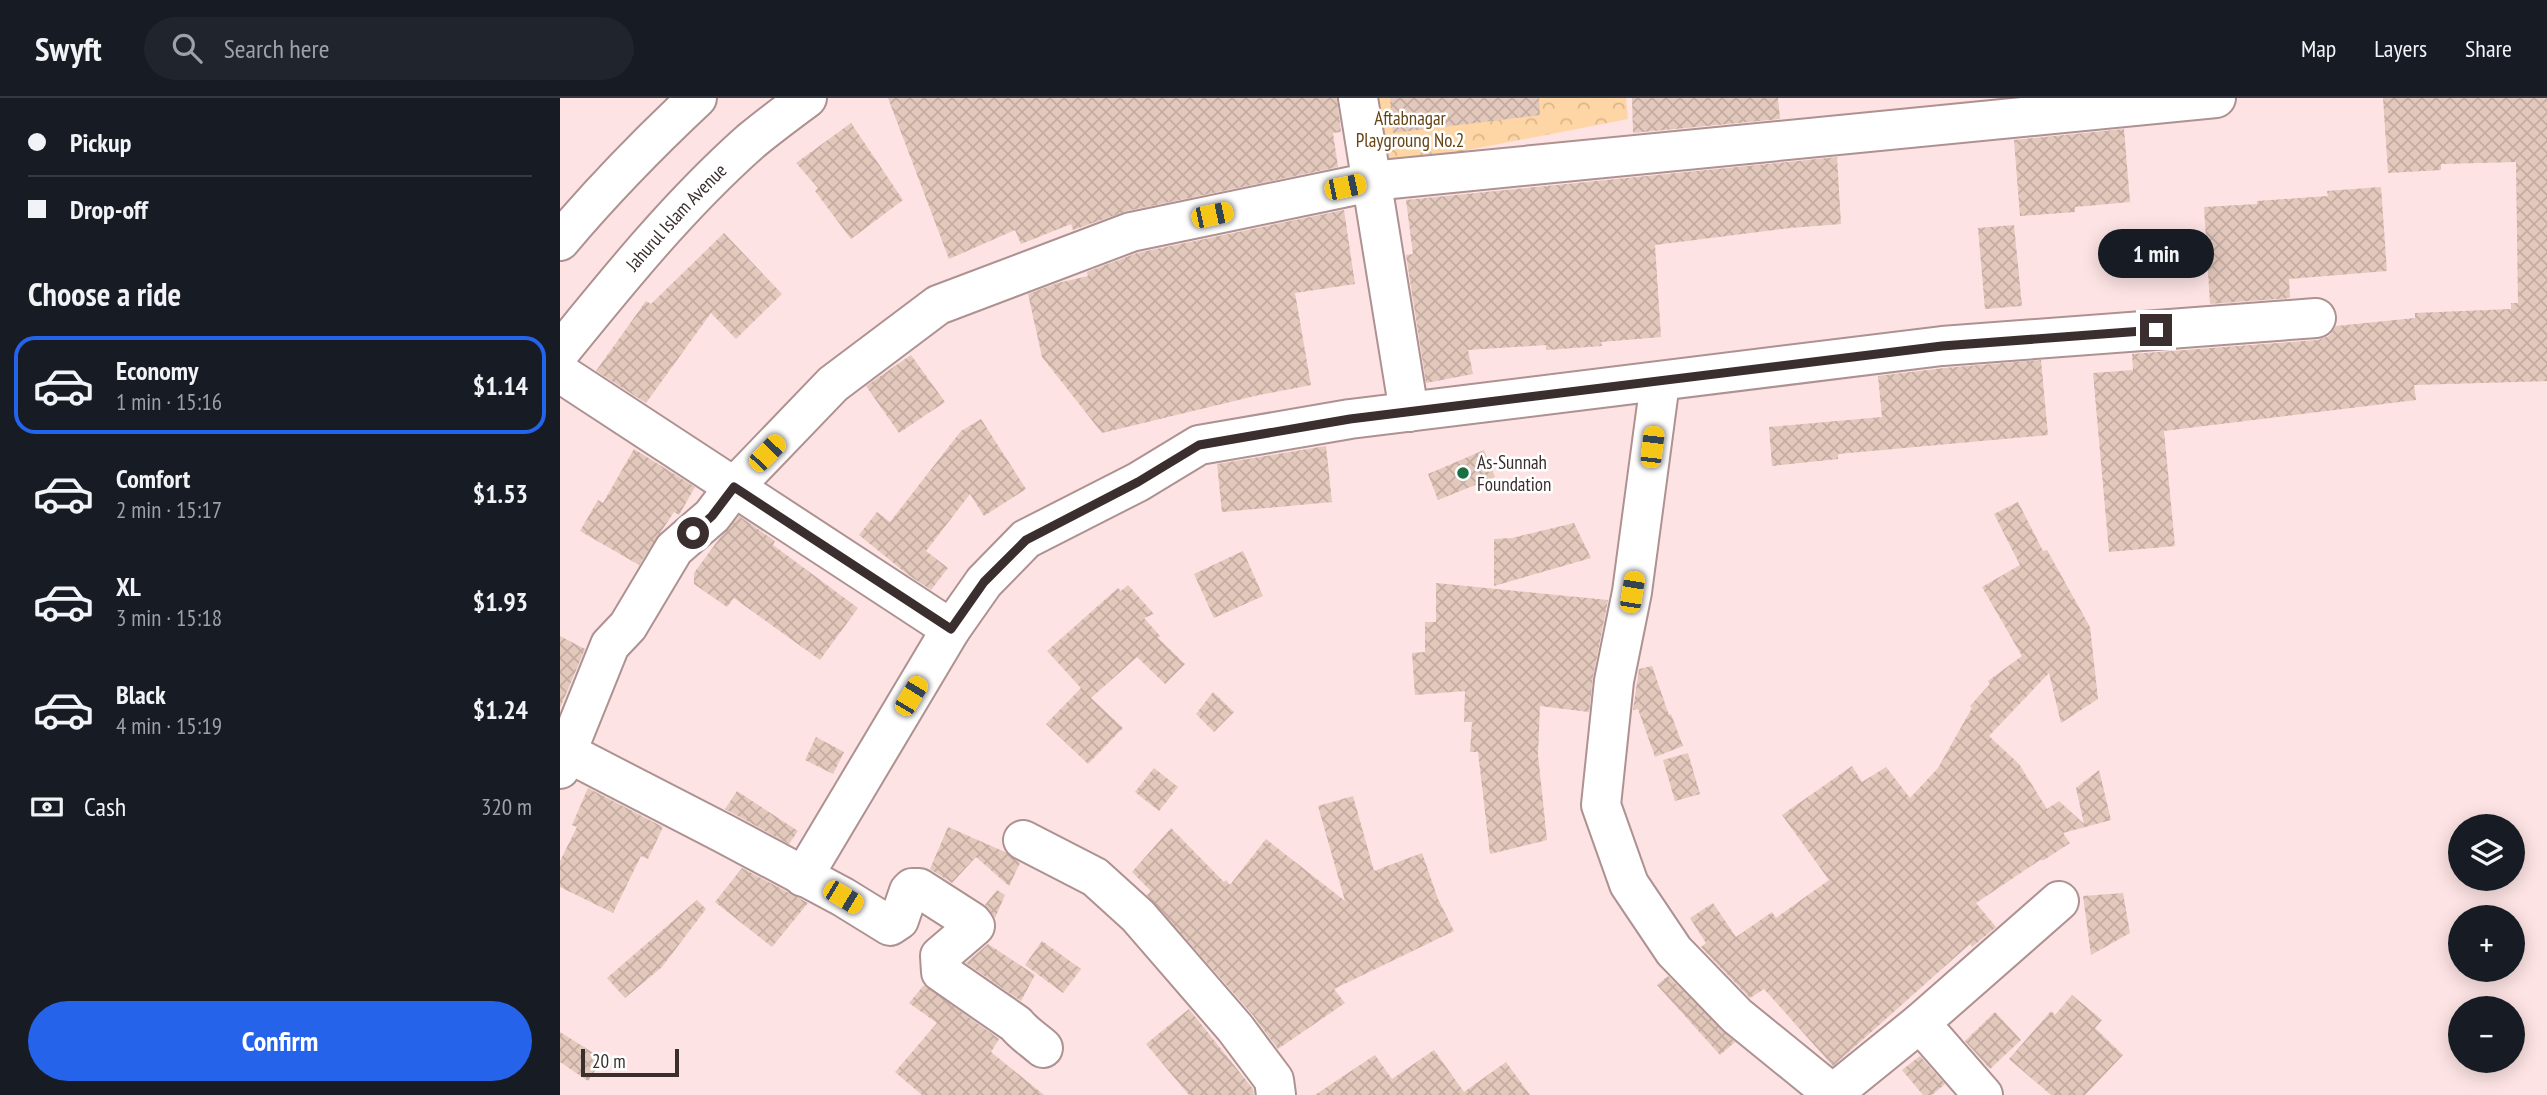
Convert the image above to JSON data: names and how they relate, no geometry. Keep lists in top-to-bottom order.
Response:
{
  "streets": {
    "street": ["Jahurul Islam Avenue"]
  },
  "parks": ["Aftabnagar Playgroung No.2"],
  "places": ["As-Sunnah Foundation"],
  "scale_bar": "20 m",
  "page": {
    "header": "Swyft",
    "search": "Search here",
    "nav": ["Map", "Layers", "Share"],
    "banner": ["Pickup", "Drop-off"],
    "bubble": "1 min",
    "heading": "Choose a ride",
    "list": [
      {
        "name": "Economy",
        "note": "1 min · 15:16",
        "value": "$1.14"
      },
      {
        "name": "Comfort",
        "note": "2 min · 15:17",
        "value": "$1.53"
      },
      {
        "name": "XL",
        "note": "3 min · 15:18",
        "value": "$1.93"
      },
      {
        "name": "Black",
        "note": "4 min · 15:19",
        "value": "$1.24"
      }
    ],
    "pay": ["Cash", "320 m"],
    "map_buttons": ["+", "−"],
    "buttons": "Confirm",
    "scale": "20 m"
  }
}
